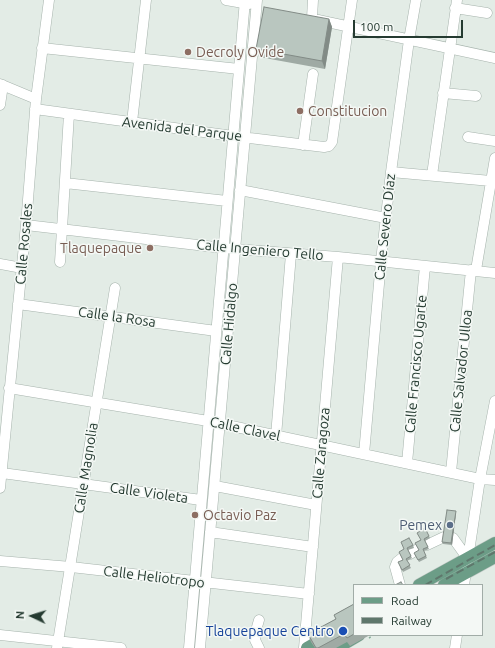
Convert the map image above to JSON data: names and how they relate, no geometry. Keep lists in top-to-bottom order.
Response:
{
  "streets": {
    "street": [
      "Avenida del Parque",
      "Calle Severo Díaz",
      "Calle Rosales",
      "Calle Ingeniero Tello",
      "Calle la Rosa",
      "Calle Hidalgo",
      "Calle Francisco Ugarte",
      "Calle Salvador Ulloa",
      "Calle Clavel",
      "Calle Zaragoza",
      "Calle Magnolia",
      "Calle Violeta",
      "Calle Heliotropo"
    ]
  },
  "crossings": [
    ["Avenida del Parque", "Calle Rosales"],
    ["Avenida del Parque", "Calle Hidalgo"],
    ["Calle Severo Díaz", "Calle Ingeniero Tello"],
    ["Calle Severo Díaz", "Calle Clavel"],
    ["Calle Rosales", "Calle Ingeniero Tello"],
    ["Calle Rosales", "Calle la Rosa"],
    ["Calle Rosales", "Calle Clavel"],
    ["Calle Rosales", "Calle Violeta"],
    ["Calle Ingeniero Tello", "Calle Hidalgo"],
    ["Calle Ingeniero Tello", "Calle Francisco Ugarte"],
    ["Calle Ingeniero Tello", "Calle Salvador Ulloa"],
    ["Calle Ingeniero Tello", "Calle Zaragoza"],
    ["Calle la Rosa", "Calle Hidalgo"],
    ["Calle la Rosa", "Calle Magnolia"],
    ["Calle Hidalgo", "Calle Clavel"],
    ["Calle Hidalgo", "Calle Violeta"],
    ["Calle Hidalgo", "Calle Heliotropo"],
    ["Calle Francisco Ugarte", "Calle Clavel"],
    ["Calle Salvador Ulloa", "Calle Clavel"],
    ["Calle Clavel", "Calle Zaragoza"],
    ["Calle Clavel", "Calle Magnolia"],
    ["Calle Zaragoza", "Calle Heliotropo"],
    ["Calle Magnolia", "Calle Violeta"],
    ["Calle Magnolia", "Calle Heliotropo"]
  ],
  "places": [
    "Decroly Ovide",
    "Constitucion",
    "Tlaquepaque",
    "Octavio Paz",
    "Pemex",
    "Tlaquepaque Centro"
  ],
  "legend": ["Road", "Railway"],
  "scale_bar": "100 m",
  "north": "left"
}
